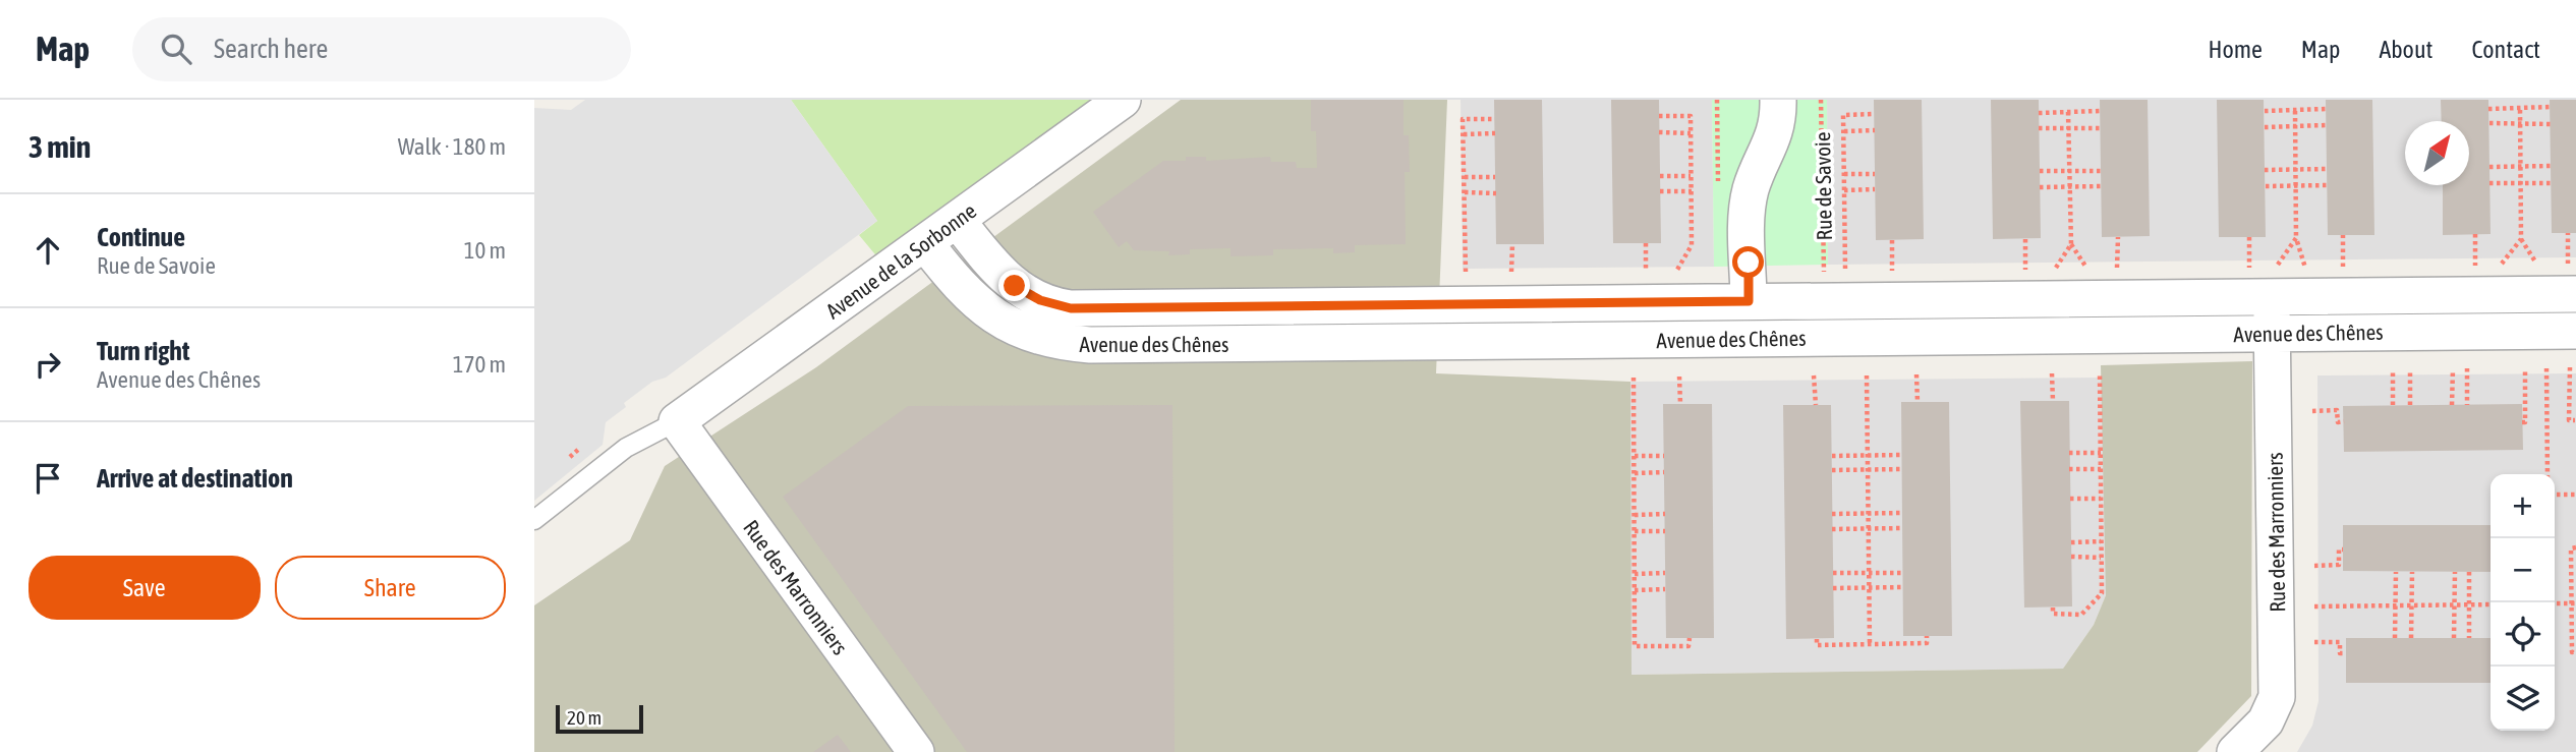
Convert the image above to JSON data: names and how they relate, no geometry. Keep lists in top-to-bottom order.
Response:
{
  "streets": {
    "street": ["Avenue de la Sorbonne", "Avenue des Chênes", "Rue des Marronniers"],
    "path": ["Rue de Savoie"]
  },
  "crossings": [
    ["Avenue de la Sorbonne", "Avenue des Chênes"],
    ["Avenue de la Sorbonne", "Rue des Marronniers"],
    ["Avenue des Chênes", "Rue des Marronniers"]
  ],
  "scale_bar": "20 m",
  "north": "top right",
  "page": {
    "header": "Map",
    "search": "Search here",
    "nav": [
      "Home",
      "Map",
      "About",
      "Contact"
    ],
    "heading": ["3 min", "Walk · 180 m"],
    "list": [
      ["Continue", "Rue de Savoie", "10 m"],
      ["Turn right", "Avenue des Chênes", "170 m"],
      "Arrive at destination"
    ],
    "map_buttons": ["+", "−"],
    "buttons": ["Save", "Share"],
    "scale": "20 m"
  }
}
